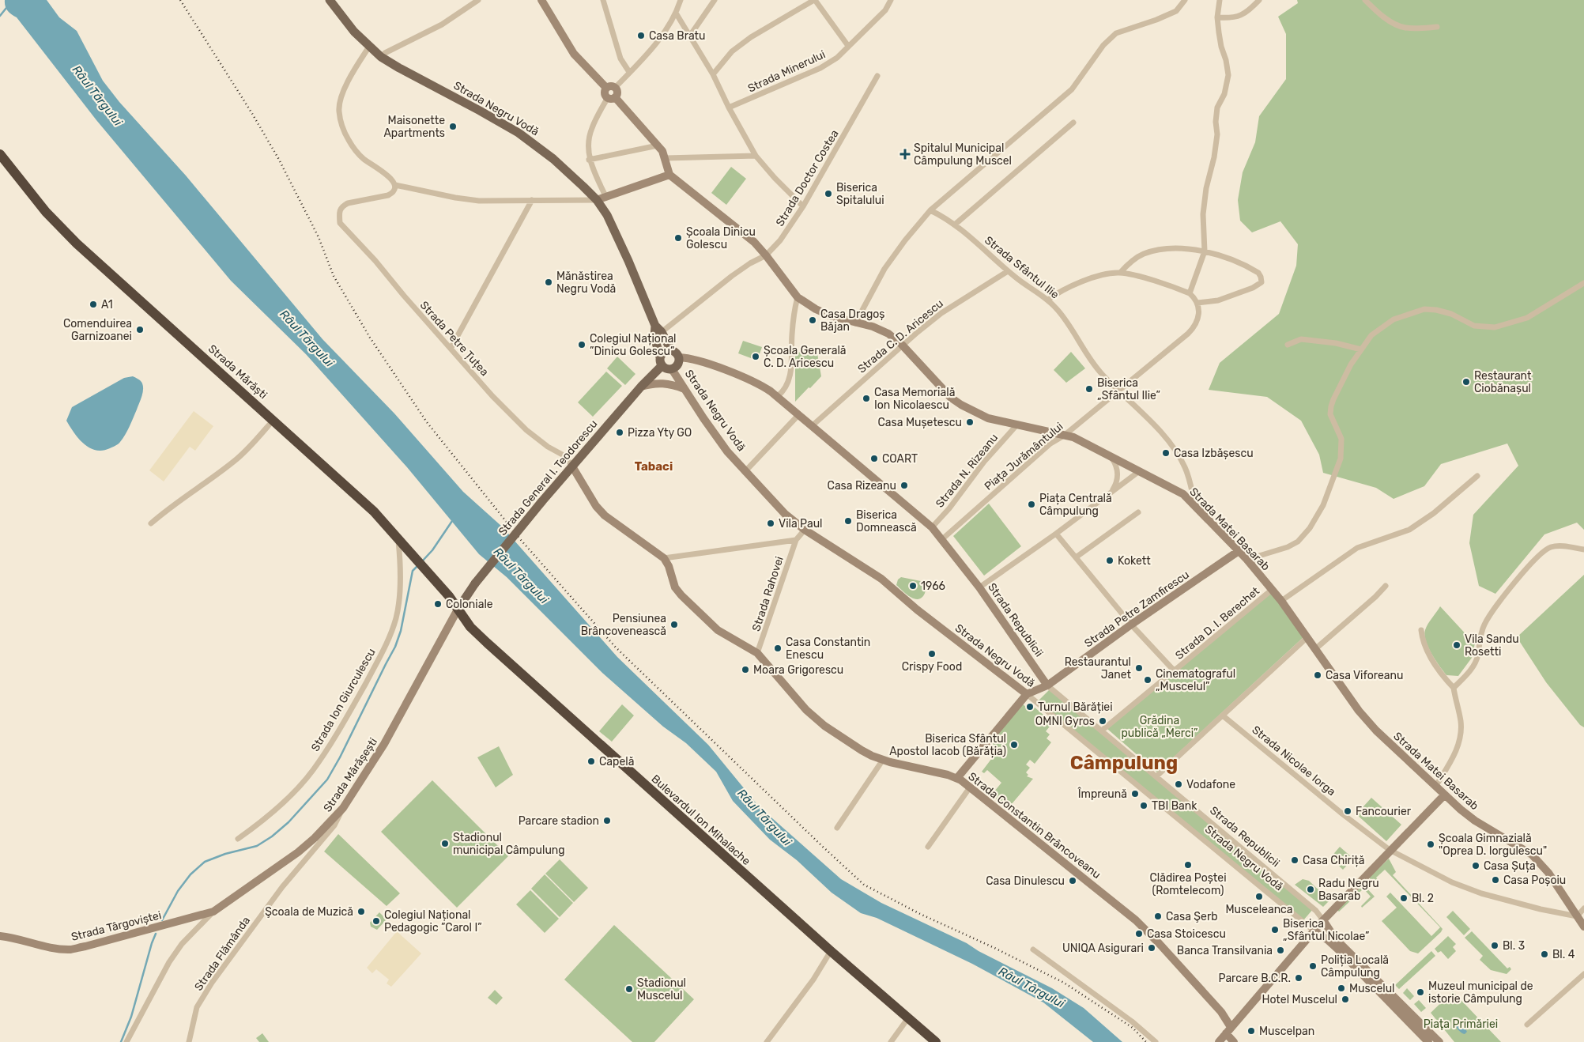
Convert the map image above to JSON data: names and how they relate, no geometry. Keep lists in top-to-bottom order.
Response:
{
  "streets": {
    "highway": ["Strada Mărăști", "Bulevardul Ion Mihalache"],
    "main road": [
      "Strada Negru Vodă",
      "Strada General I. Teodorescu",
      "Strada Matei Basarab",
      "Strada Petre Zamfirescu",
      "Strada Republicii",
      "Strada Mărășești",
      "Strada Constantin Brâncoveanu",
      "Strada Târgoviștei"
    ],
    "street": [
      "Strada Minerului",
      "Strada Doctor Costea",
      "Strada Sfântul Ilie",
      "Strada C. D. Aricescu",
      "Strada Petre Țuțea",
      "Piața Jurământului",
      "Strada N. Rizeanu",
      "Strada Rahovei",
      "Strada D. I. Berechet",
      "Strada Ion Giurculescu",
      "Strada Nicolae Iorga",
      "Strada Flămânda"
    ]
  },
  "crossings": [
    ["Strada Negru Vodă", "Strada Doctor Costea"],
    ["Strada Negru Vodă", "Strada General I. Teodorescu"],
    ["Strada Negru Vodă", "Strada Petre Zamfirescu"],
    ["Strada Negru Vodă", "Strada Republicii"],
    ["Strada Doctor Costea", "Strada Matei Basarab"],
    ["Strada Sfântul Ilie", "Strada C. D. Aricescu"],
    ["Strada Sfântul Ilie", "Piața Jurământului"],
    ["Strada Sfântul Ilie", "Strada Matei Basarab"],
    ["Strada C. D. Aricescu", "Strada Matei Basarab"],
    ["Strada C. D. Aricescu", "Strada Republicii"],
    ["Strada Petre Țuțea", "Strada General I. Teodorescu"],
    ["Strada Mărăști", "Strada General I. Teodorescu"],
    ["Strada Mărăști", "Strada Ion Giurculescu"],
    ["Strada Mărăști", "Strada Mărășești"],
    ["Strada Mărăști", "Bulevardul Ion Mihalache"],
    ["Piața Jurământului", "Strada Matei Basarab"],
    ["Piața Jurământului", "Strada Republicii"],
    ["Strada N. Rizeanu", "Strada Matei Basarab"],
    ["Strada N. Rizeanu", "Strada Republicii"],
    ["Strada General I. Teodorescu", "Strada Republicii"],
    ["Strada General I. Teodorescu", "Strada Mărășești"],
    ["Strada General I. Teodorescu", "Bulevardul Ion Mihalache"],
    ["Strada Matei Basarab", "Strada Petre Zamfirescu"],
    ["Strada Matei Basarab", "Strada D. I. Berechet"],
    ["Strada Matei Basarab", "Strada Nicolae Iorga"],
    ["Strada Rahovei", "Strada Constantin Brâncoveanu"],
    ["Strada Petre Zamfirescu", "Strada Republicii"],
    ["Strada Republicii", "Strada D. I. Berechet"],
    ["Strada Mărășești", "Bulevardul Ion Mihalache"],
    ["Strada Mărășești", "Strada Târgoviștei"],
    ["Strada Mărășești", "Strada Flămânda"]
  ],
  "districts": ["Tabaci", "Câmpulung"],
  "water": ["Râul Târgului"],
  "parks": ["Grădina publică „Merci”", "Piaţa Primăriei"],
  "places": {
    "other": [
      "Casa Bratu",
      "Maisonette Apartments",
      "Biserica Spitalului",
      "Școala Dinicu Golescu",
      "Mănăstirea Negru Vodă",
      "A1",
      "Casa Dragoș Băjan",
      "Comenduirea Garnizoanei",
      "Colegiul Național ”Dinicu Golescu”",
      "Școala Generală C. D. Aricescu",
      "Restaurant Ciobănașul",
      "Biserica „Sfântul Ilie”",
      "Casa Memorială Ion Nicolaescu",
      "Casa Mușetescu",
      "Pizza Yty GO",
      "Casa Izbășescu",
      "COART",
      "Casa Rizeanu",
      "Piața Centrală Câmpulung",
      "Biserica Domnească",
      "Vila Paul",
      "Kokett",
      "1966",
      "Coloniale",
      "Pensiunea Brâncovenească",
      "Vila Sandu Rosetti",
      "Casa Constantin Enescu",
      "Crispy Food",
      "Restaurantul Janet",
      "Moara Grigorescu",
      "Casa Viforeanu",
      "Cinematograful „Muscelul”",
      "Turnul Bărăției",
      "OMNI Gyros",
      "Biserica Sfântul Apostol Iacob (Bărăția)",
      "Capelă",
      "Vodafone",
      "Împreună",
      "TBI Bank",
      "Fancourier",
      "Parcare stadion",
      "Stadionul municipal Câmpulung",
      "Școala Gimnazială \"Oprea D. Iorgulescu\"",
      "Casa Chiriță",
      "Clădirea Poștei (Romtelecom)",
      "Casa Șuța",
      "Casa Poșoiu",
      "Casa Dinulescu",
      "Radu Negru Basarab",
      "Musceleanca",
      "Bl. 2",
      "Şcoala de Muzică",
      "Casa Şerb",
      "Colegiul Național Pedagogic ”Carol I”",
      "Biserica „Sfântul Nicolae”",
      "Casa Stoicescu",
      "Bl. 3",
      "UNIQA Asigurari",
      "Banca Transilvania",
      "Bl. 4",
      "Poliția Locală Câmpulung",
      "Parcare B.C.R.",
      "Muscelul",
      "Stadionul Muscelul",
      "Muzeul municipal de istorie Câmpulung",
      "Hotel Muscelul",
      "Muscelpan"
    ],
    "health": ["Spitalul Municipal Câmpulung Muscel"]
  }
}
